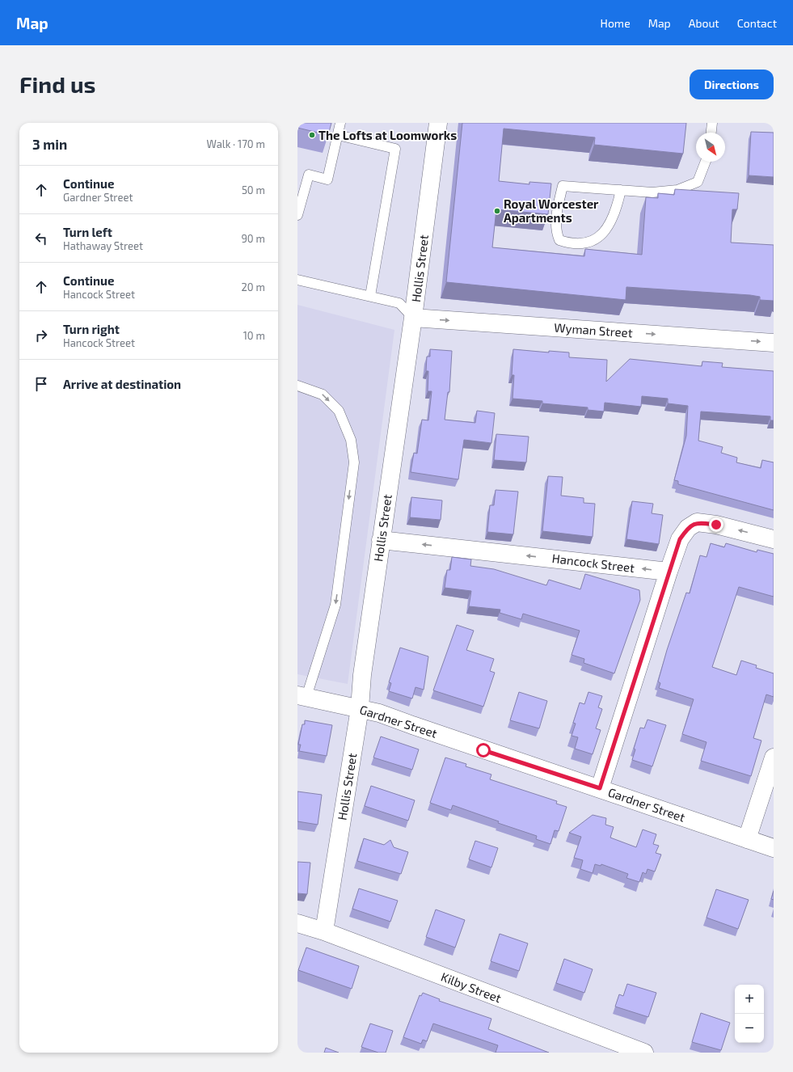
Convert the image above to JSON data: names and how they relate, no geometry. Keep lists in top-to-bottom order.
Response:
{
  "streets": {
    "street": [
      "Hollis Street",
      "Wyman Street",
      "Hancock Street",
      "Gardner Street",
      "Kilby Street"
    ]
  },
  "crossings": [
    ["Hollis Street", "Wyman Street"],
    ["Hollis Street", "Hancock Street"],
    ["Hollis Street", "Gardner Street"],
    ["Hollis Street", "Kilby Street"]
  ],
  "one_way": ["Wyman Street", "Hancock Street"],
  "places": ["The Lofts at Loomworks", "Royal Worcester Apartments"],
  "north": "bottom right",
  "page": {
    "header": "Map",
    "nav": [
      "Home",
      "Map",
      "About",
      "Contact"
    ],
    "buttons": "Directions",
    "title": "Find us",
    "heading": ["3 min", "Walk · 170 m"],
    "list": [
      ["Continue", "Gardner Street", "50 m"],
      ["Turn left", "Hathaway Street", "90 m"],
      ["Continue", "Hancock Street", "20 m"],
      ["Turn right", "Hancock Street", "10 m"],
      "Arrive at destination"
    ],
    "map_buttons": ["+", "−"]
  }
}
